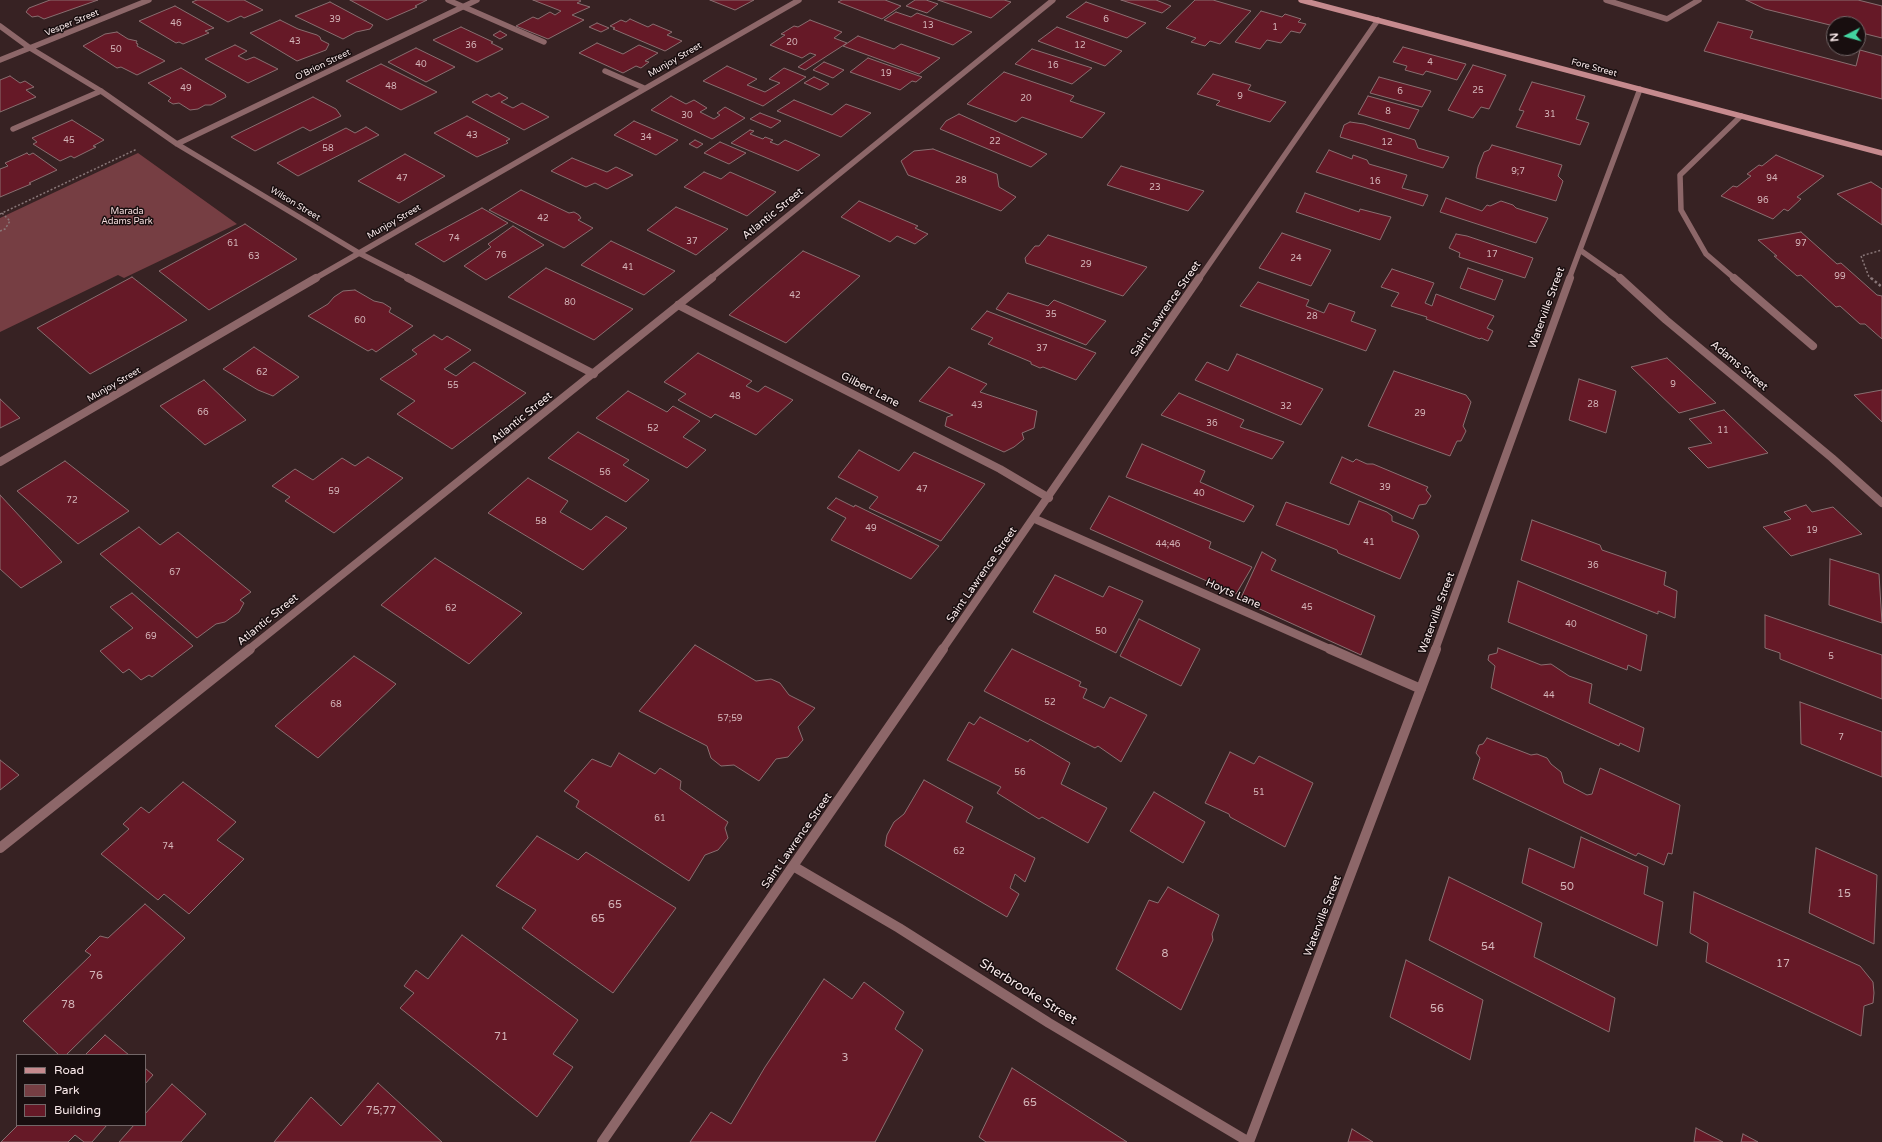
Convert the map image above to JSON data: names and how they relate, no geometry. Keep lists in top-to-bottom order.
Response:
{
  "streets": {
    "street": [
      "Vesper Street",
      "Munjoy Street",
      "O'Brion Street",
      "Fore Street",
      "Wilson Street",
      "Atlantic Street",
      "Waterville Street",
      "Saint Lawrence Street",
      "Adams Street",
      "Gilbert Lane",
      "Hoyts Lane",
      "Sherbrooke Street"
    ]
  },
  "crossings": [
    ["Vesper Street", "Wilson Street"],
    ["Munjoy Street", "Wilson Street"],
    ["O'Brion Street", "Wilson Street"],
    ["Fore Street", "Waterville Street"],
    ["Fore Street", "Saint Lawrence Street"],
    ["Wilson Street", "Atlantic Street"],
    ["Atlantic Street", "Gilbert Lane"],
    ["Waterville Street", "Adams Street"],
    ["Waterville Street", "Hoyts Lane"],
    ["Waterville Street", "Sherbrooke Street"],
    ["Saint Lawrence Street", "Gilbert Lane"],
    ["Saint Lawrence Street", "Hoyts Lane"],
    ["Saint Lawrence Street", "Sherbrooke Street"]
  ],
  "parks": ["Marada Adams Park"],
  "house_numbers": [
    "39",
    "6",
    "46",
    "13",
    "1",
    "43",
    "20",
    "36",
    "12",
    "50",
    "4",
    "40",
    "16",
    "19",
    "48",
    "49",
    "25",
    "6",
    "9",
    "20",
    "8",
    "31",
    "30",
    "43",
    "34",
    "45",
    "22",
    "12",
    "58",
    "9;7",
    "47",
    "94",
    "28",
    "16",
    "23",
    "96",
    "42",
    "74",
    "37",
    "61",
    "97",
    "17",
    "76",
    "63",
    "24",
    "29",
    "41",
    "99",
    "42",
    "80",
    "35",
    "28",
    "60",
    "37",
    "62",
    "9",
    "55",
    "48",
    "28",
    "43",
    "32",
    "66",
    "29",
    "36",
    "52",
    "11",
    "56",
    "39",
    "47",
    "59",
    "40",
    "72",
    "58",
    "49",
    "19",
    "41",
    "44;46",
    "36",
    "67",
    "45",
    "62",
    "40",
    "50",
    "69",
    "5",
    "44",
    "52",
    "68",
    "57;59",
    "7",
    "56",
    "51",
    "61",
    "74",
    "62",
    "50",
    "15",
    "65",
    "65",
    "54",
    "8",
    "17",
    "76",
    "78",
    "56",
    "71",
    "3",
    "65",
    "75;77"
  ],
  "legend": ["Road", "Park", "Building"],
  "north": "left"
}
